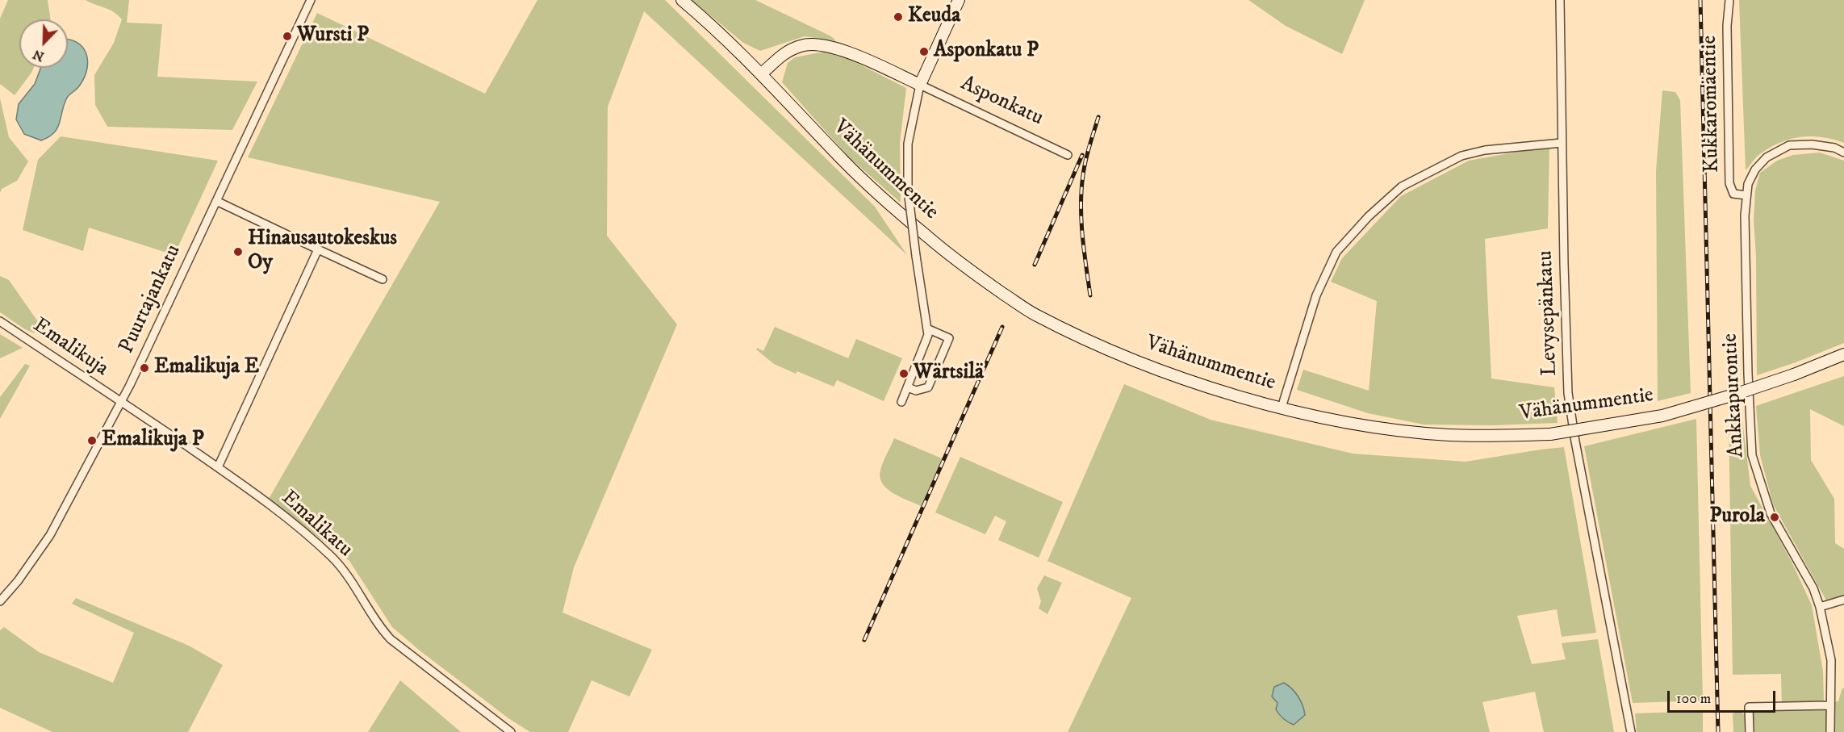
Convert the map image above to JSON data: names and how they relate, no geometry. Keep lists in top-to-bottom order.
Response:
{
  "streets": {
    "main road": ["Asponkatu", "Vähänummentie"],
    "street": [
      "Kukkaromäentie",
      "Puurtajankatu",
      "Levysepänkatu",
      "Emalikuja",
      "Ankkapurontie",
      "Emalikatu"
    ]
  },
  "crossings": [
    ["Asponkatu", "Vähänummentie"],
    ["Kukkaromäentie", "Ankkapurontie"],
    ["Puurtajankatu", "Emalikuja"],
    ["Puurtajankatu", "Emalikatu"],
    ["Emalikuja", "Emalikatu"]
  ],
  "places": [
    "Keuda",
    "Wursti P",
    "Asponkatu P",
    "Hinausautokeskus Oy",
    "Emalikuja E",
    "Wärtsilä",
    "Emalikuja P",
    "Purola"
  ],
  "scale_bar": "100 m",
  "north": "bottom left"
}
